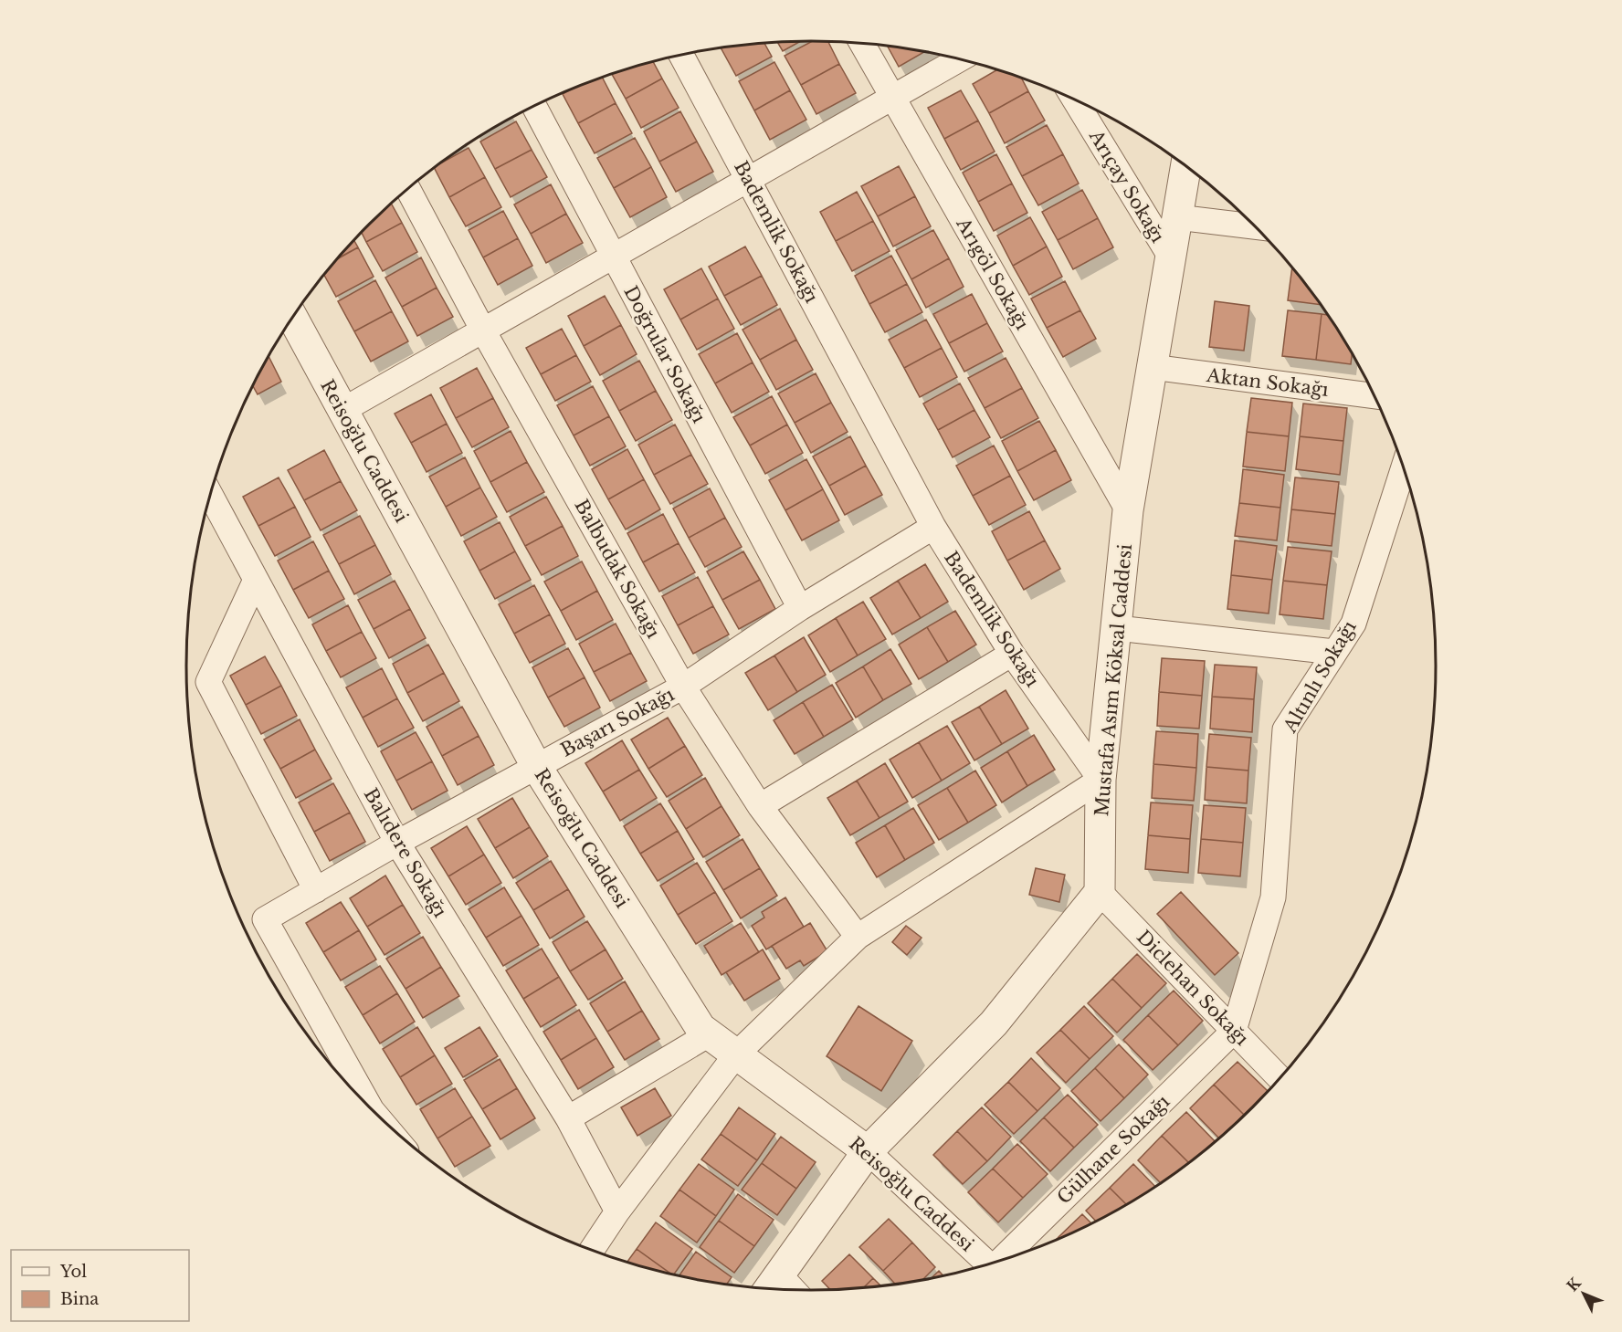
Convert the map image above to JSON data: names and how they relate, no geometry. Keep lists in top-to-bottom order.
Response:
{
  "streets": {
    "street": [
      "Arıçay Sokağı",
      "Bademlik Sokağı",
      "Arıgöl Sokağı",
      "Doğrular Sokağı",
      "Aktan Sokağı",
      "Reisoğlu Caddesi",
      "Balbudak Sokağı",
      "Altınlı Sokağı",
      "Mustafa Asım Köksal Caddesi",
      "Başarı Sokağı",
      "Balıdere Sokağı",
      "Diclehan Sokağı",
      "Gülhane Sokağı"
    ]
  },
  "crossings": [
    ["Arıçay Sokağı", "Mustafa Asım Köksal Caddesi"],
    ["Bademlik Sokağı", "Mustafa Asım Köksal Caddesi"],
    ["Bademlik Sokağı", "Başarı Sokağı"],
    ["Arıgöl Sokağı", "Mustafa Asım Köksal Caddesi"],
    ["Doğrular Sokağı", "Başarı Sokağı"],
    ["Aktan Sokağı", "Mustafa Asım Köksal Caddesi"],
    ["Reisoğlu Caddesi", "Başarı Sokağı"],
    ["Balbudak Sokağı", "Başarı Sokağı"],
    ["Altınlı Sokağı", "Diclehan Sokağı"],
    ["Altınlı Sokağı", "Gülhane Sokağı"],
    ["Mustafa Asım Köksal Caddesi", "Diclehan Sokağı"],
    ["Başarı Sokağı", "Balıdere Sokağı"],
    ["Diclehan Sokağı", "Gülhane Sokağı"]
  ],
  "legend": ["Yol", "Bina"],
  "north": "top left"
}
